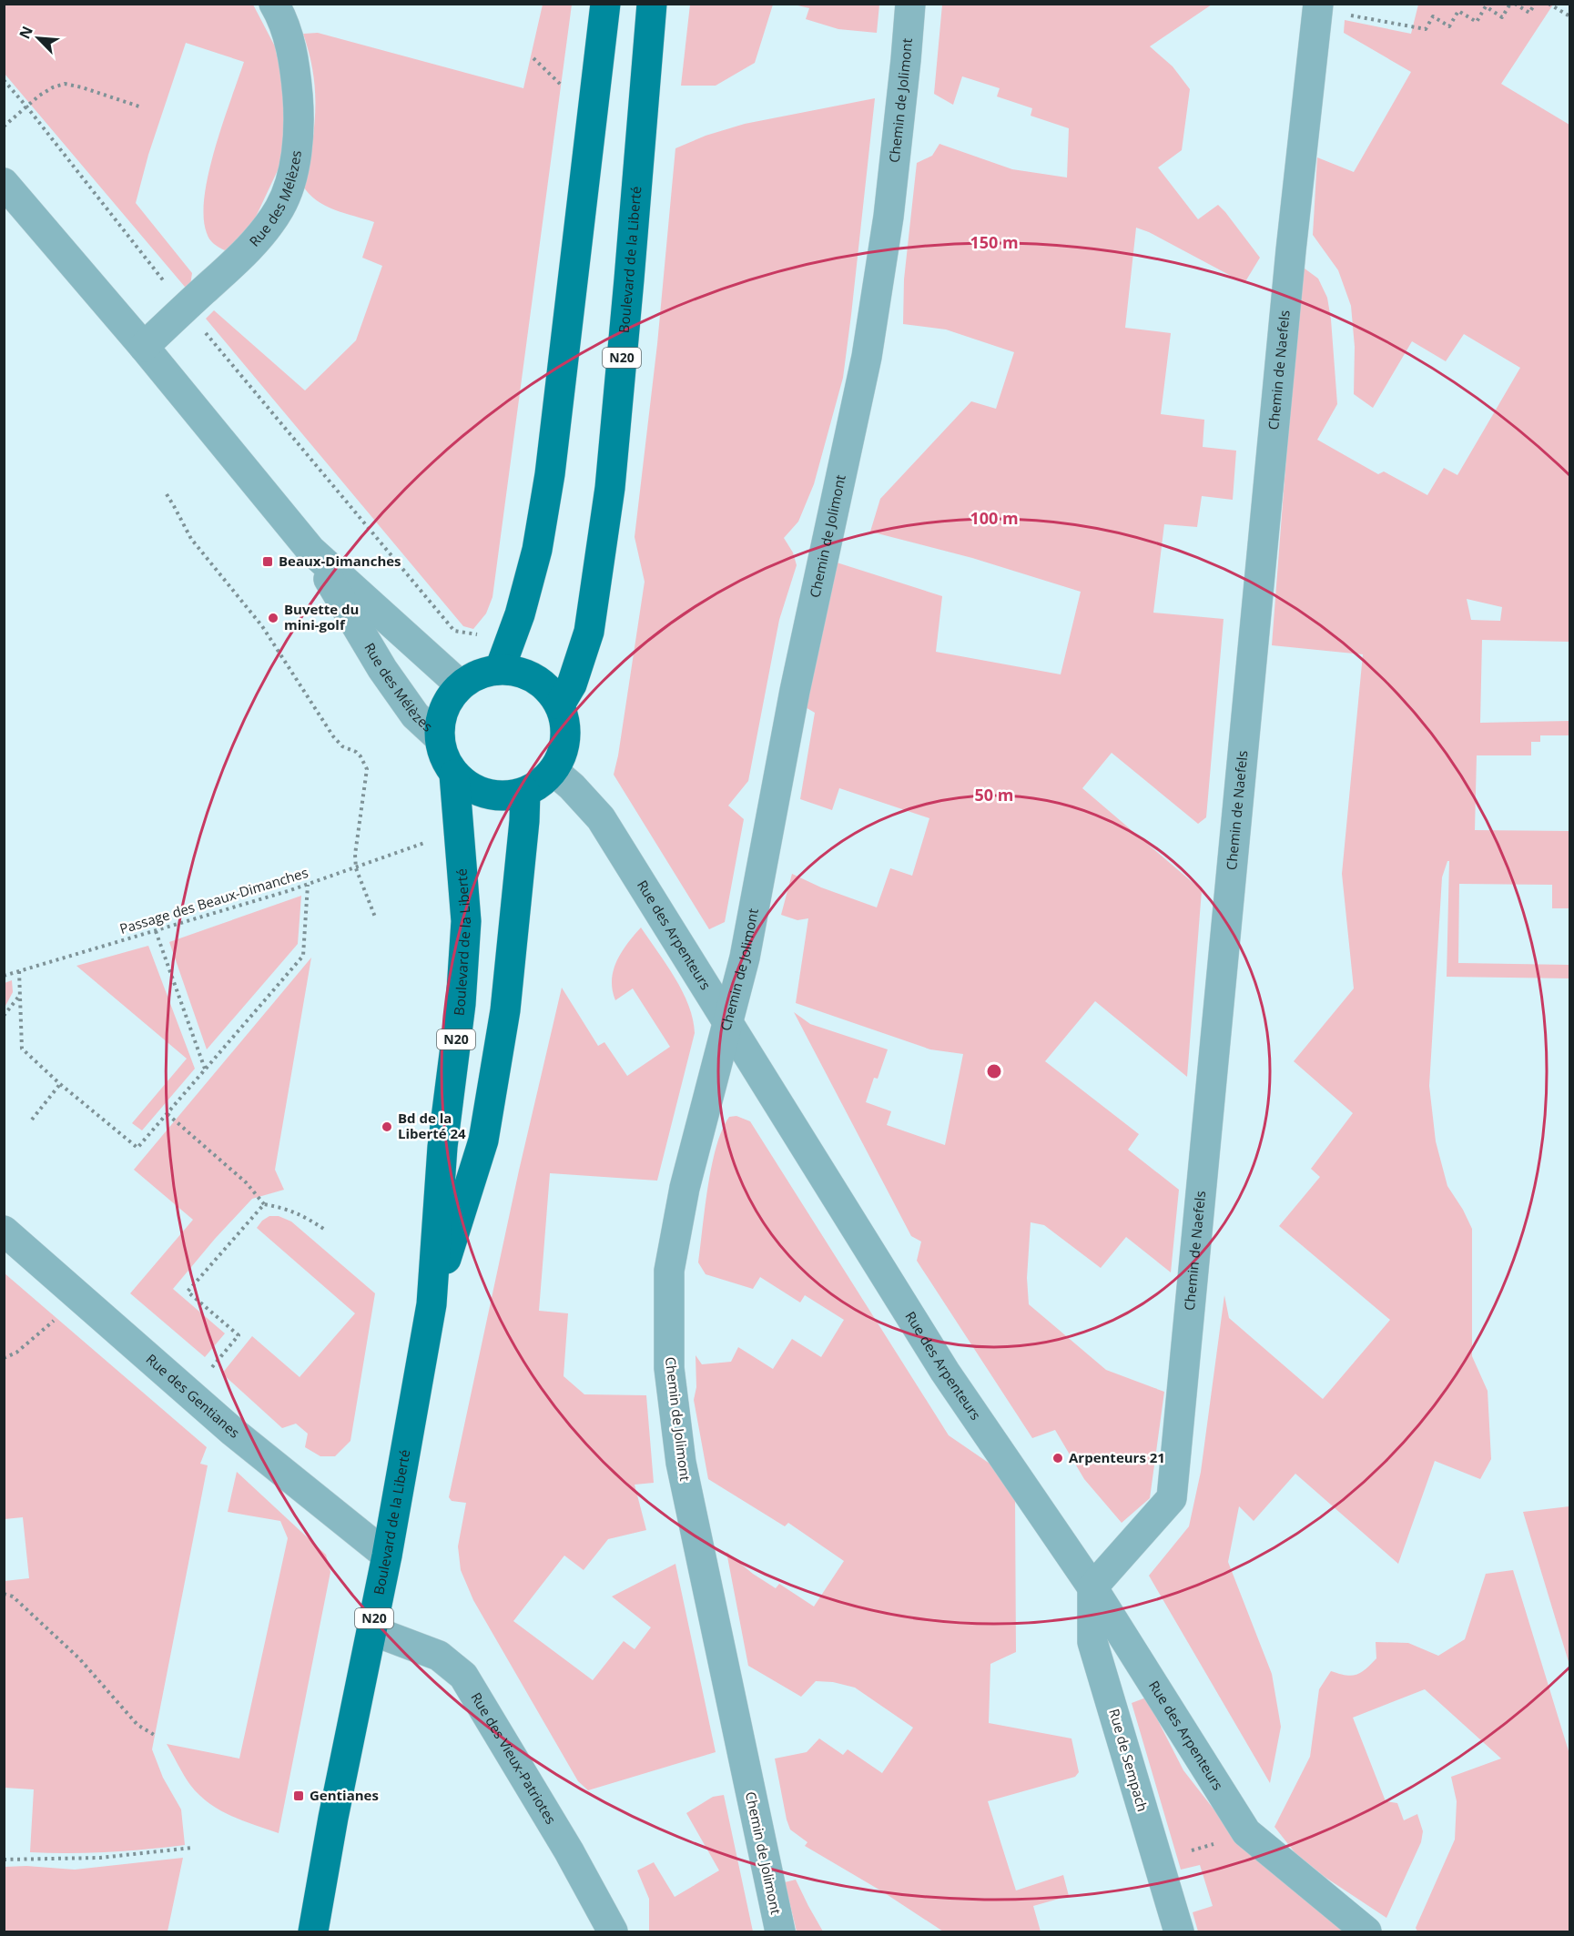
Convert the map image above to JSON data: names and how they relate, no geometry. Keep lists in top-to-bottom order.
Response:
{
  "streets": {
    "main road": ["Boulevard de la Liberté", "N20"],
    "street": [
      "Chemin de Jolimont",
      "Rue des Mélèzes",
      "Chemin de Naefels",
      "Rue des Arpenteurs",
      "Rue des Gentianes",
      "Rue des Vieux-Patriotes",
      "Rue de Sempach"
    ],
    "path": ["Passage des Beaux-Dimanches"]
  },
  "crossings": [
    ["Chemin de Jolimont", "Rue des Arpenteurs"],
    ["Rue des Mélèzes", "Boulevard de la Liberté"],
    ["Rue des Mélèzes", "N20"],
    ["Rue des Mélèzes", "Rue des Arpenteurs"],
    ["Boulevard de la Liberté", "N20"],
    ["Boulevard de la Liberté", "Rue des Arpenteurs"],
    ["Boulevard de la Liberté", "Rue des Gentianes"],
    ["Boulevard de la Liberté", "Rue des Vieux-Patriotes"],
    ["N20", "Rue des Arpenteurs"],
    ["Chemin de Naefels", "Rue des Arpenteurs"],
    ["Chemin de Naefels", "Rue de Sempach"],
    ["Rue des Arpenteurs", "Rue de Sempach"]
  ],
  "places": {
    "transit": ["Beaux-Dimanches", "Gentianes"],
    "other": ["Buvette du mini-golf", "Bd de la Liberté 24", "Arpenteurs 21"]
  },
  "north": "top left",
  "rings": ["150 m", "100 m", "50 m"]
}
